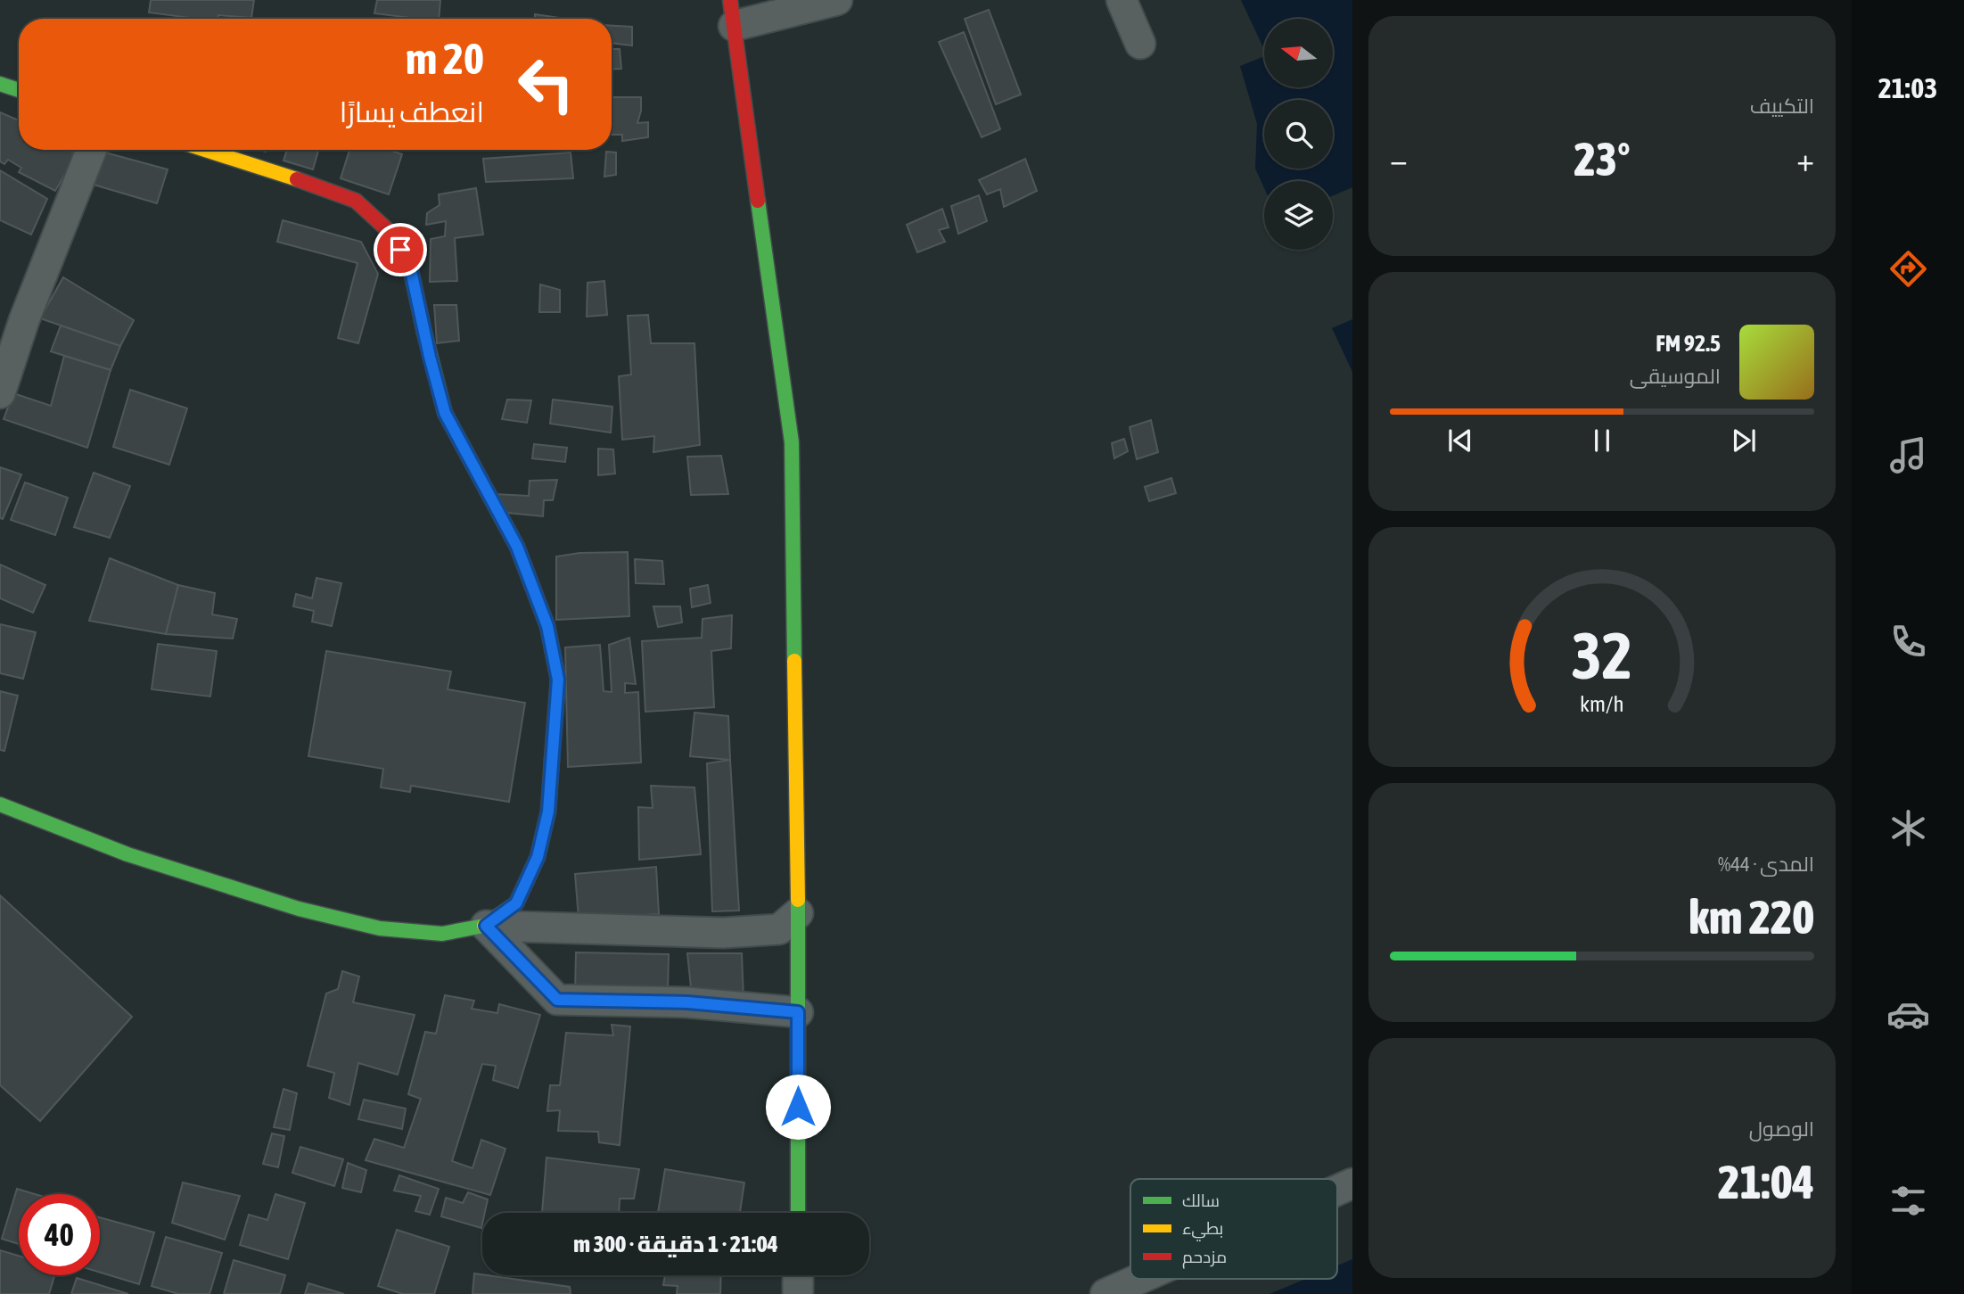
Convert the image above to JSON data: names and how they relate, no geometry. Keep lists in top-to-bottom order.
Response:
{
  "legend": ["سالك", "بطيء", "مزدحم"],
  "north": "left",
  "page": {
    "tabs": "21:03",
    "tile": [
      "التكييف",
      ["المدى · 44%", "220 km"],
      ["الوصول", "21:04"]
    ],
    "turn": ["20 m", "انعطف يسارًا"],
    "heat": ["−", "23°", "+"],
    "song": ["92.5 FM", "الموسيقى"],
    "limit": "40",
    "trip": "21:04 · 1 دقيقة · 300 m",
    "gauge": ["32", "km/h"]
  }
}
